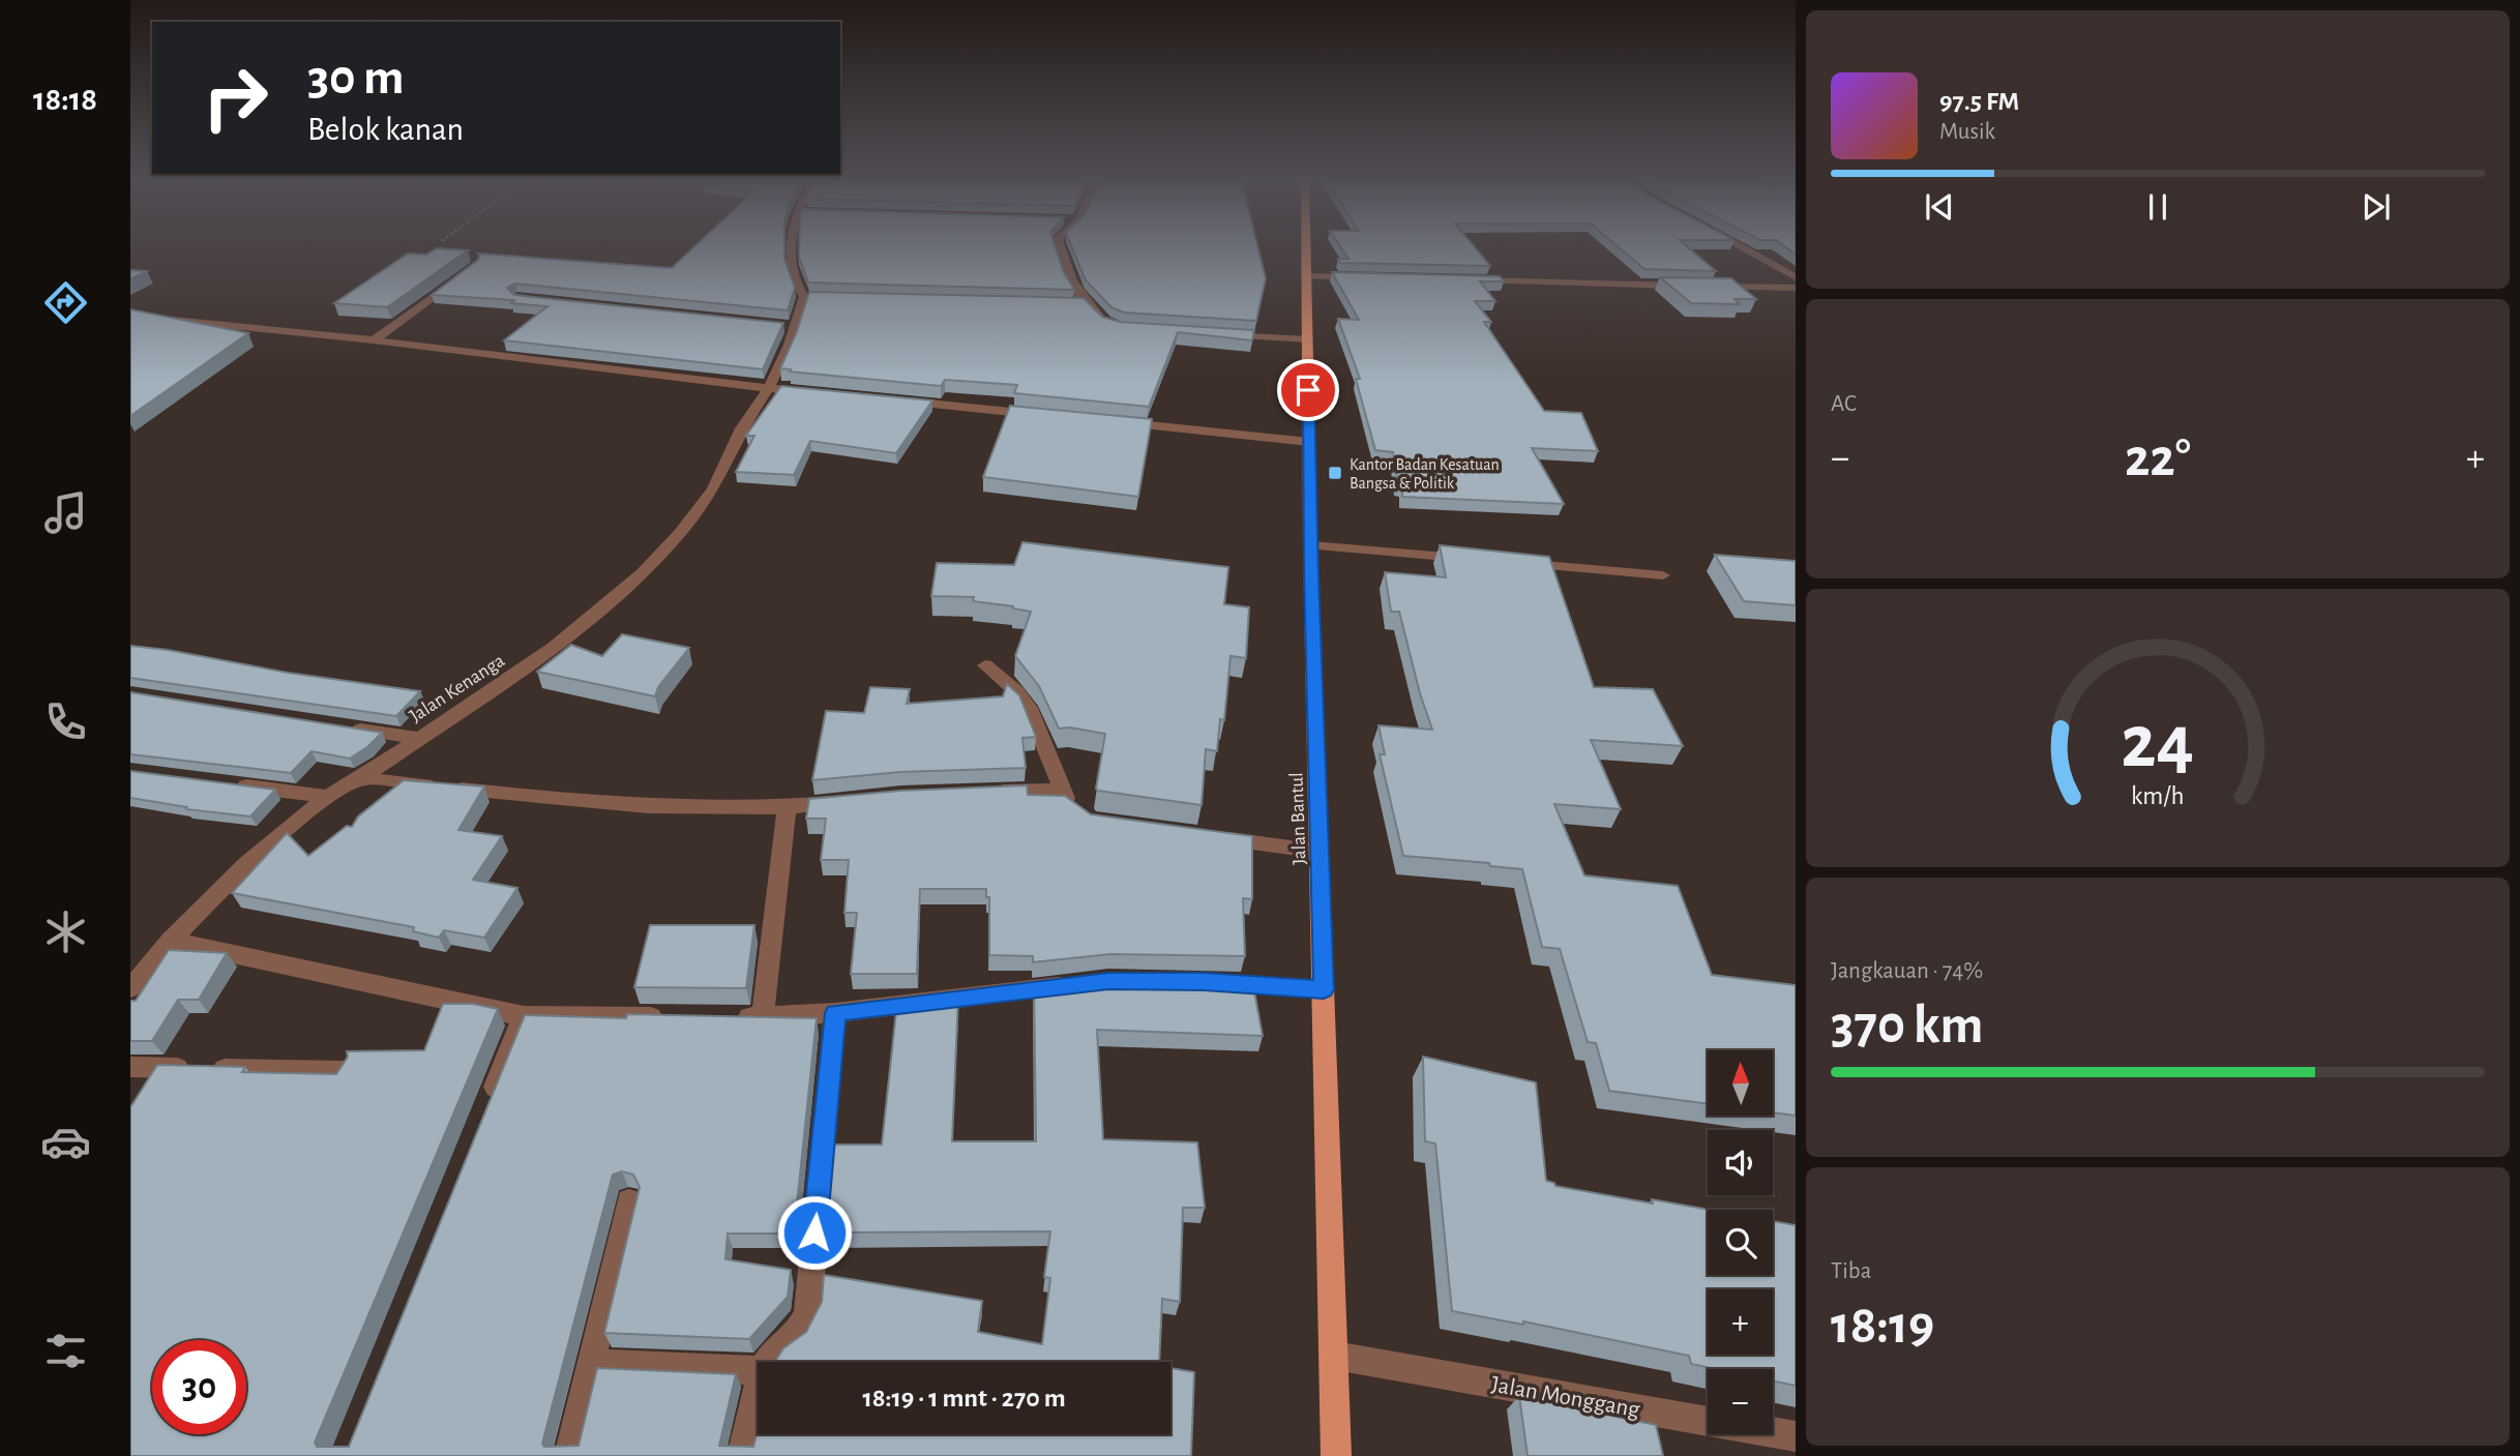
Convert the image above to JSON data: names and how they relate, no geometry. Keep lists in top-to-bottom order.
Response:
{
  "streets": {
    "main road": ["Jalan Bantul"],
    "street": ["Jalan Kenanga", "Jalan Monggang"]
  },
  "crossings": [
    ["Jalan Bantul", "Jalan Monggang"]
  ],
  "places": {
    "transit": ["Kantor Badan Kesatuan Bangsa & Politik"]
  },
  "north": "top",
  "page": {
    "tabs": "18:18",
    "turn": ["30 m", "Belok kanan"],
    "song": ["97.5 FM", "Musik"],
    "tile": [
      "AC",
      ["Jangkauan · 74%", "370 km"],
      ["Tiba", "18:19"]
    ],
    "heat": ["−", "22°", "+"],
    "map_buttons": ["+", "−"],
    "limit": "30",
    "trip": "18:19 · 1 mnt · 270 m",
    "gauge": ["24", "km/h"]
  }
}
